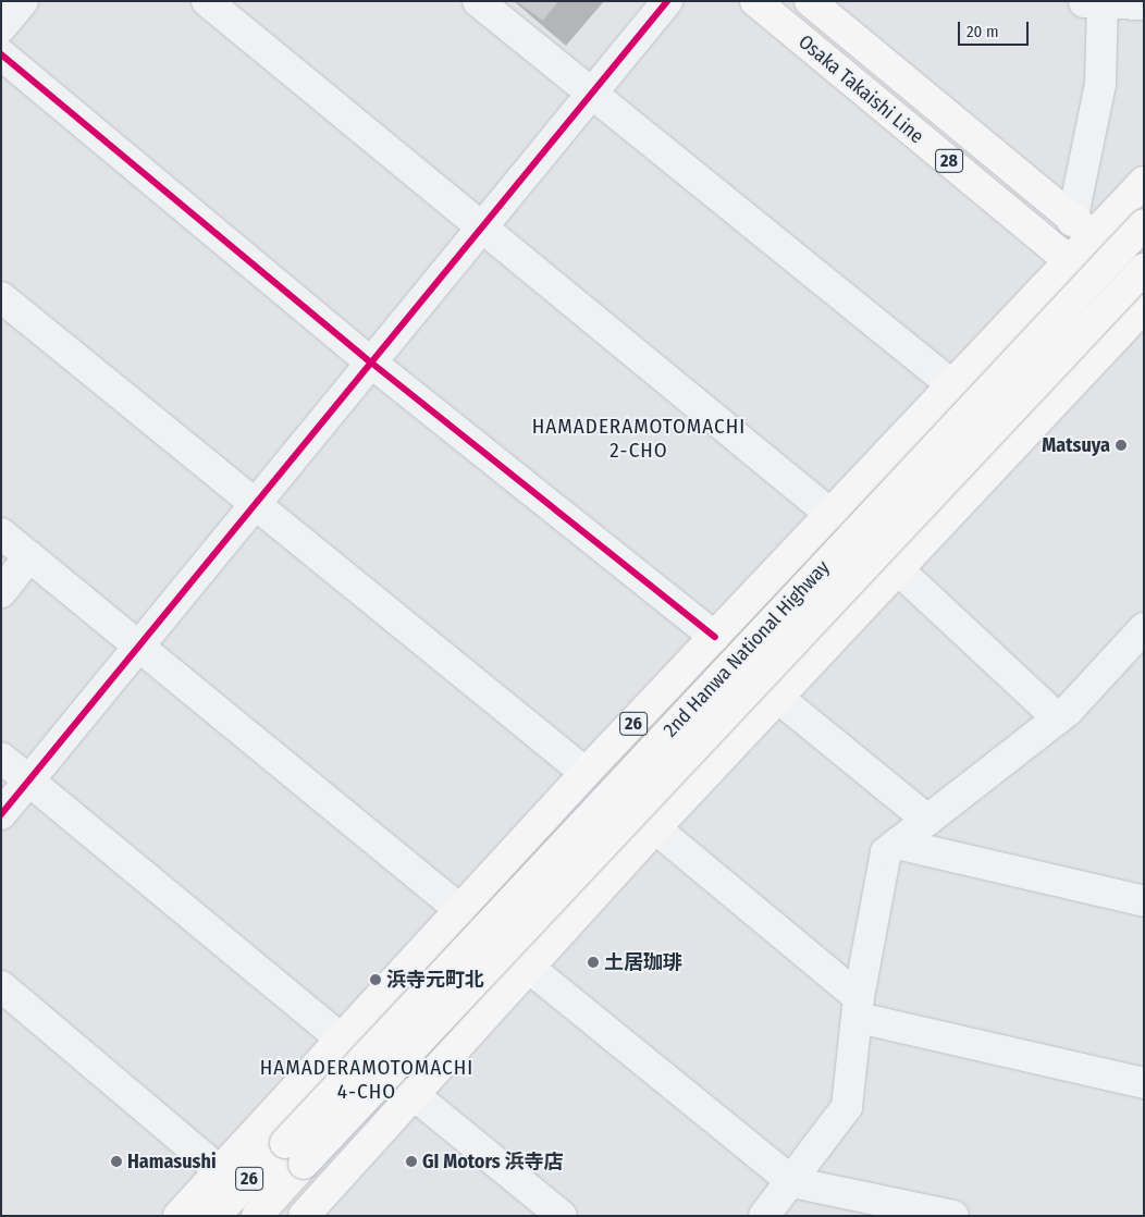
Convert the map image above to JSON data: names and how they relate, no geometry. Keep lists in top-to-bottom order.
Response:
{
  "streets": {
    "main road": [
      "Osaka Takaishi Line",
      "28",
      "2nd Hanwa National Highway",
      "26"
    ]
  },
  "crossings": [
    ["Osaka Takaishi Line", "26"]
  ],
  "districts": ["HAMADERAMOTOMACHI 2-CHO", "HAMADERAMOTOMACHI 4-CHO"],
  "places": [
    "Matsuya",
    "土居珈琲",
    "浜寺元町北",
    "Hamasushi",
    "GI Motors 浜寺店"
  ],
  "scale_bar": "20 m"
}
